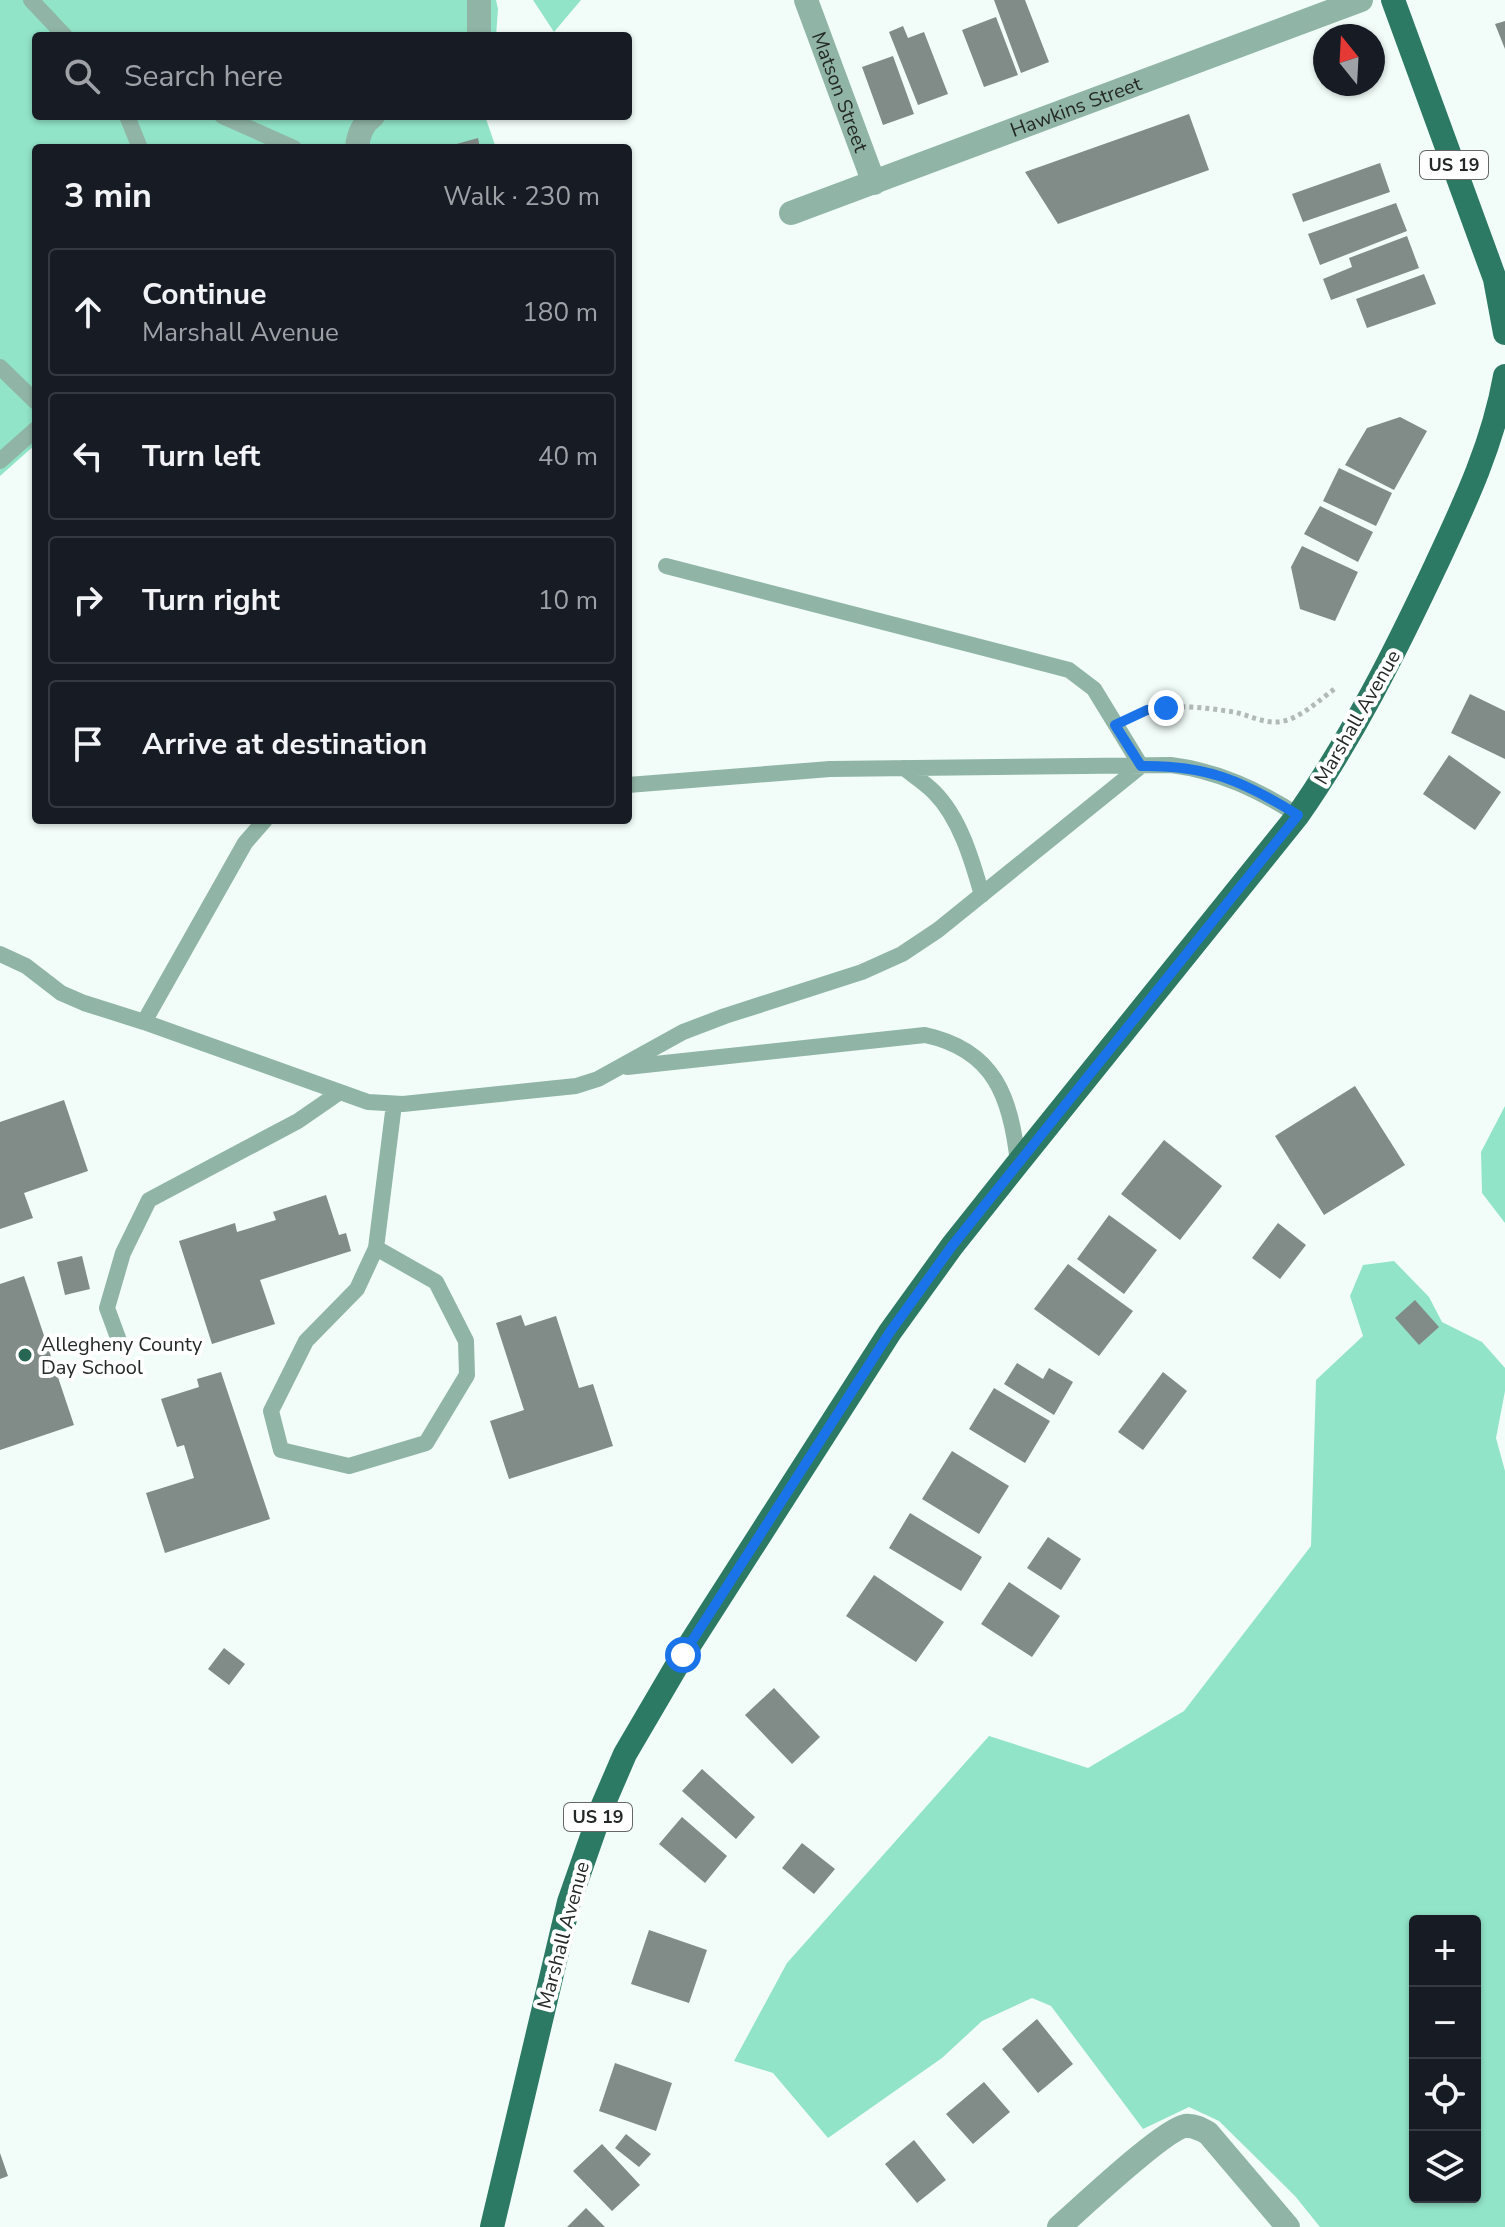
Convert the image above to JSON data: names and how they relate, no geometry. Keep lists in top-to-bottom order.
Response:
{
  "streets": {
    "main road": ["US 19", "Marshall Avenue"],
    "street": ["Matson Street", "Hawkins Street"]
  },
  "crossings": [
    ["Matson Street", "Hawkins Street"]
  ],
  "places": ["Allegheny County Day School"],
  "north": "top",
  "page": {
    "search": "Search here",
    "heading": ["3 min", "Walk · 230 m"],
    "list": [
      ["Continue", "Marshall Avenue", "180 m"],
      ["Turn left", "40 m"],
      ["Turn right", "10 m"],
      "Arrive at destination"
    ],
    "map_buttons": ["+", "−"]
  }
}
